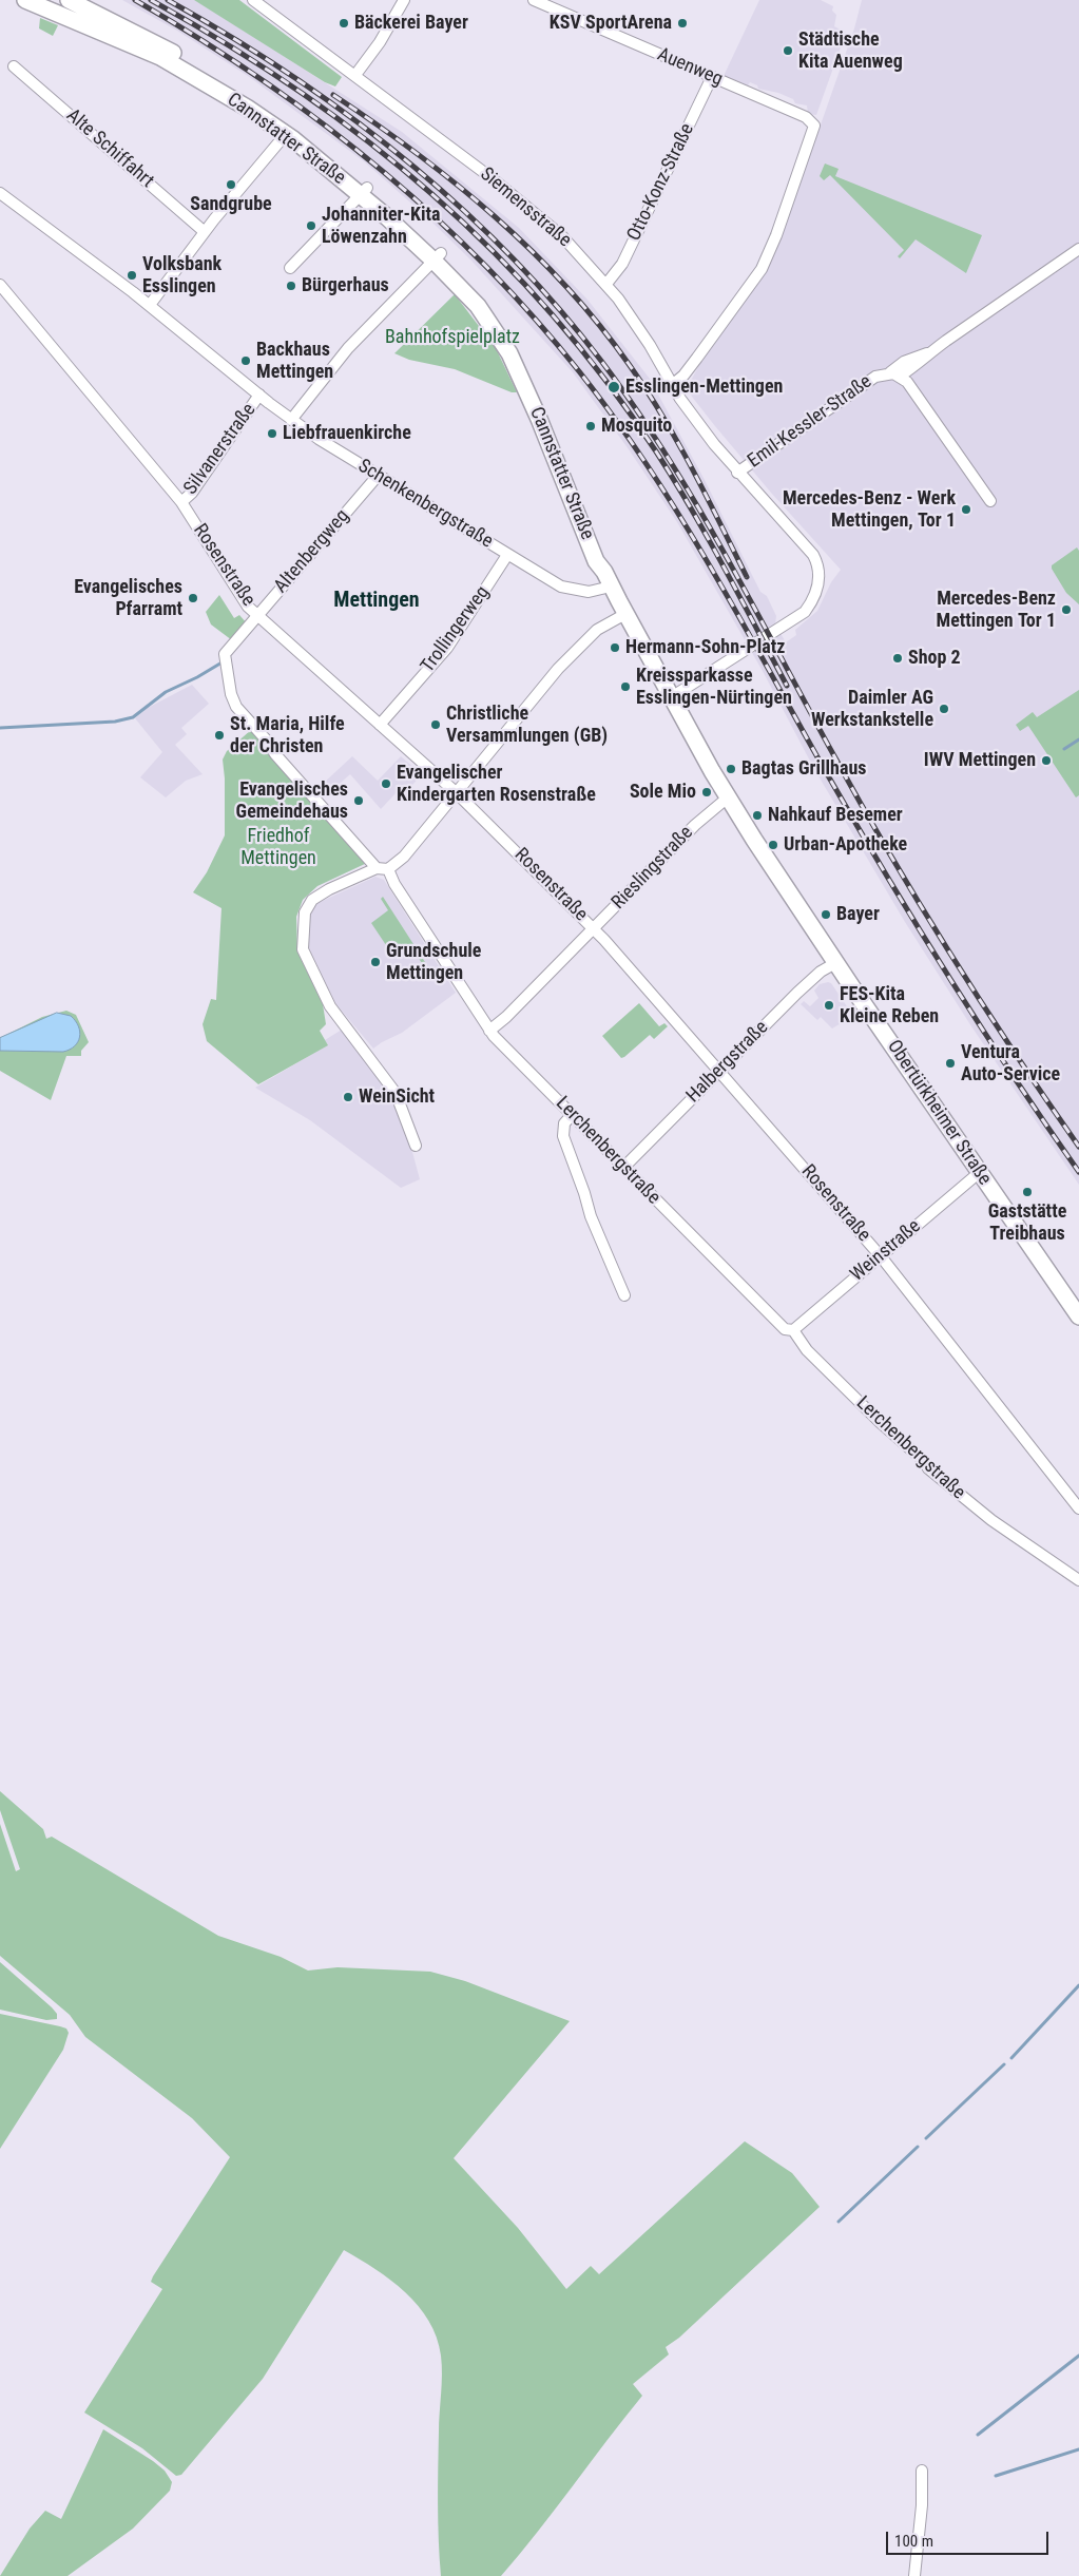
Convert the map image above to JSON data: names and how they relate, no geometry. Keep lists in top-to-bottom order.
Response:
{
  "streets": {
    "main road": ["Cannstatter Straße", "Obertürkheimer Straße"],
    "street": [
      "Auenweg",
      "Alte Schiffahrt",
      "Otto-Konz-Straße",
      "Siemensstraße",
      "Emil-Kessler-Straße",
      "Silvanerstraße",
      "Schenkenbergstraße",
      "Altenbergweg",
      "Rosenstraße",
      "Trollingerweg",
      "Rieslingstraße",
      "Halbergstraße",
      "Lerchenbergstraße",
      "Weinstraße"
    ]
  },
  "crossings": [
    ["Auenweg", "Otto-Konz-Straße"],
    ["Auenweg", "Siemensstraße"],
    ["Cannstatter Straße", "Schenkenbergstraße"],
    ["Cannstatter Straße", "Obertürkheimer Straße"],
    ["Otto-Konz-Straße", "Siemensstraße"],
    ["Siemensstraße", "Emil-Kessler-Straße"],
    ["Emil-Kessler-Straße", "Obertürkheimer Straße"],
    ["Silvanerstraße", "Schenkenbergstraße"],
    ["Silvanerstraße", "Rosenstraße"],
    ["Schenkenbergstraße", "Altenbergweg"],
    ["Schenkenbergstraße", "Trollingerweg"],
    ["Altenbergweg", "Rosenstraße"],
    ["Rosenstraße", "Trollingerweg"],
    ["Rosenstraße", "Rieslingstraße"],
    ["Rosenstraße", "Halbergstraße"],
    ["Rosenstraße", "Weinstraße"],
    ["Rieslingstraße", "Obertürkheimer Straße"],
    ["Rieslingstraße", "Lerchenbergstraße"],
    ["Halbergstraße", "Obertürkheimer Straße"],
    ["Halbergstraße", "Lerchenbergstraße"],
    ["Obertürkheimer Straße", "Weinstraße"],
    ["Lerchenbergstraße", "Weinstraße"]
  ],
  "districts": ["Mettingen"],
  "parks": ["Bahnhofspielplatz", "Friedhof Mettingen"],
  "places": [
    "Bäckerei Bayer",
    "KSV SportArena",
    "Städtische Kita Auenweg",
    "Sandgrube",
    "Johanniter-Kita Löwenzahn",
    "Volksbank Esslingen",
    "Bürgerhaus",
    "Backhaus Mettingen",
    "Esslingen-Mettingen",
    "Mosquito",
    "Liebfrauenkirche",
    "Mercedes-Benz - Werk Mettingen, Tor 1",
    "Evangelisches Pfarramt",
    "Mercedes-Benz Mettingen Tor 1",
    "Hermann-Sohn-Platz",
    "Shop 2",
    "Kreissparkasse Esslingen-Nürtingen",
    "Daimler AG Werkstankstelle",
    "Christliche Versammlungen (GB)",
    "St. Maria, Hilfe der Christen",
    "IWV Mettingen",
    "Bagtas Grillhaus",
    "Evangelischer Kindergarten Rosenstraße",
    "Sole Mio",
    "Evangelisches Gemeindehaus",
    "Nahkauf Besemer",
    "Urban-Apotheke",
    "Bayer",
    "Grundschule Mettingen",
    "FES-Kita Kleine Reben",
    "Ventura Auto-Service",
    "WeinSicht",
    "Gaststätte Treibhaus"
  ],
  "scale_bar": "100 m"
}
